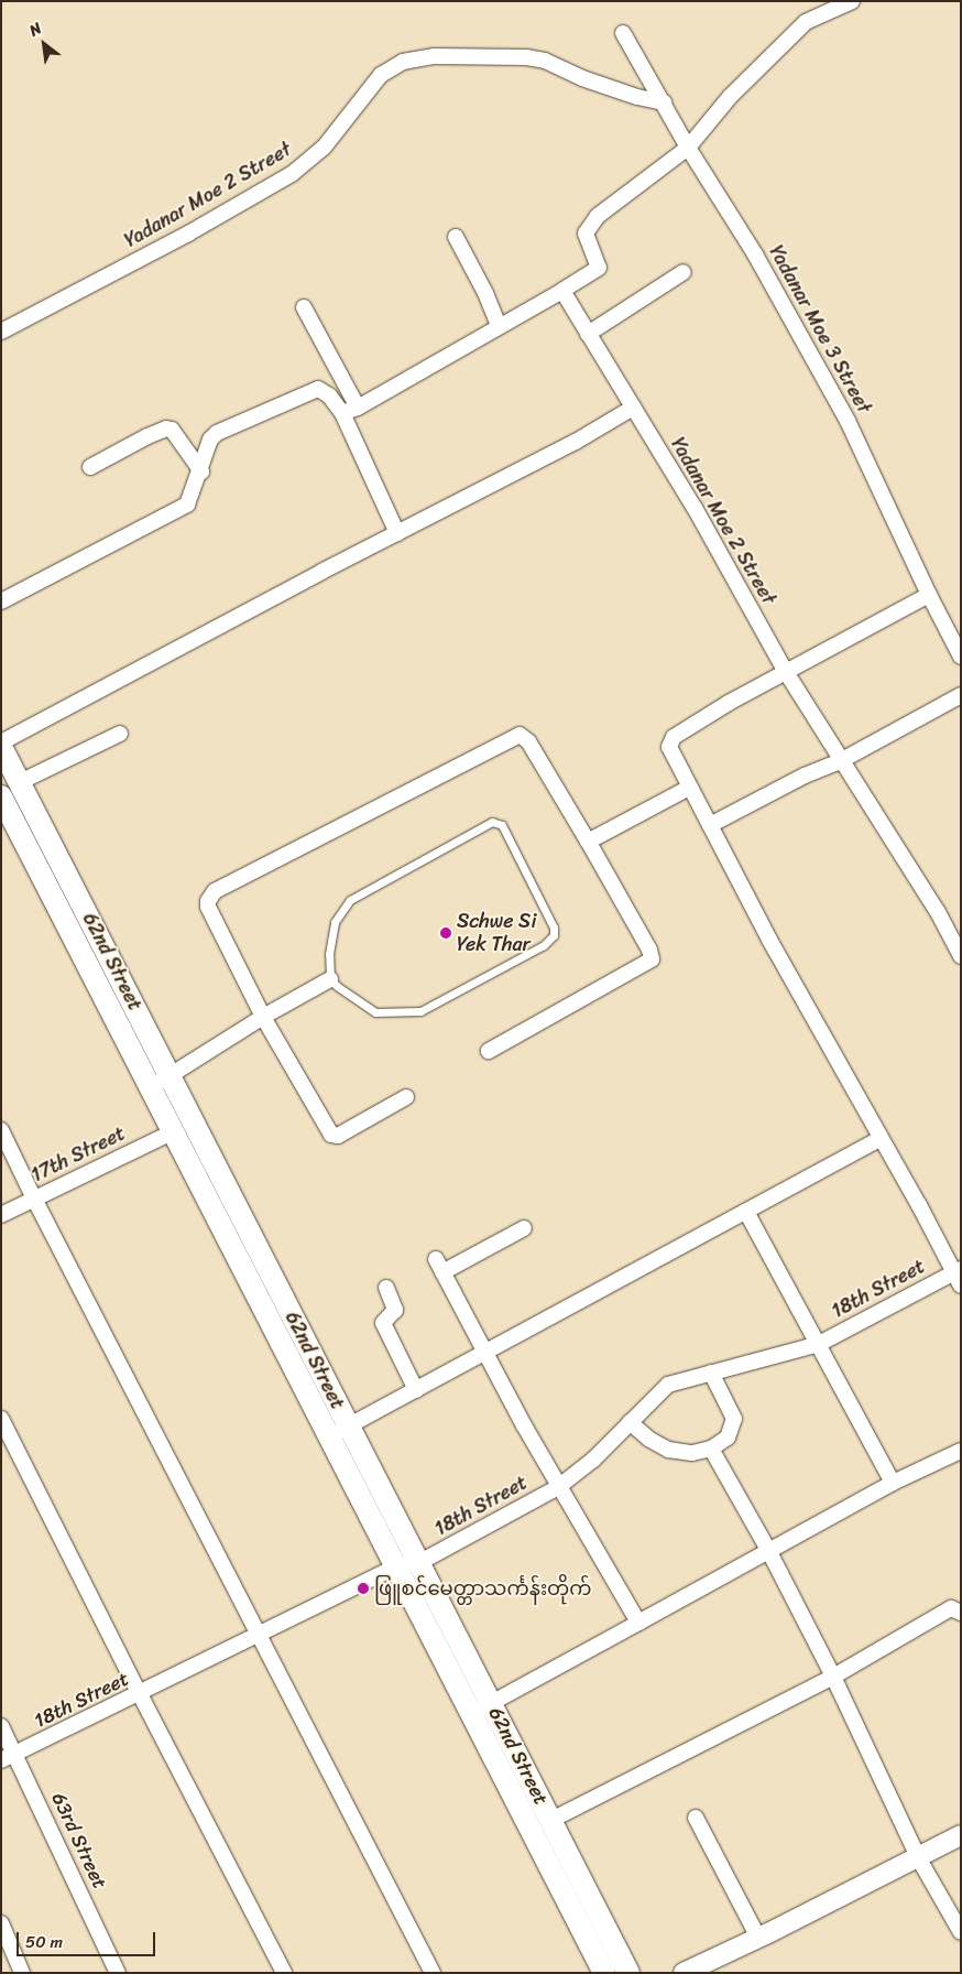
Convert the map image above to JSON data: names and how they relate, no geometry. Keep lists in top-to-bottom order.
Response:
{
  "streets": {
    "main road": ["62nd Street"],
    "street": [
      "Yadanar Moe 2 Street",
      "Yadanar Moe 3 Street",
      "17th Street",
      "18th Street",
      "63rd Street"
    ]
  },
  "crossings": [
    ["Yadanar Moe 2 Street", "Yadanar Moe 3 Street"],
    ["62nd Street", "17th Street"],
    ["62nd Street", "18th Street"],
    ["18th Street", "63rd Street"]
  ],
  "places": ["Schwe Si Yek Thar", "ဖြူစင်မေတ္တာသင်္ကန်းတိုက်"],
  "scale_bar": "50 m",
  "north": "top left"
}
